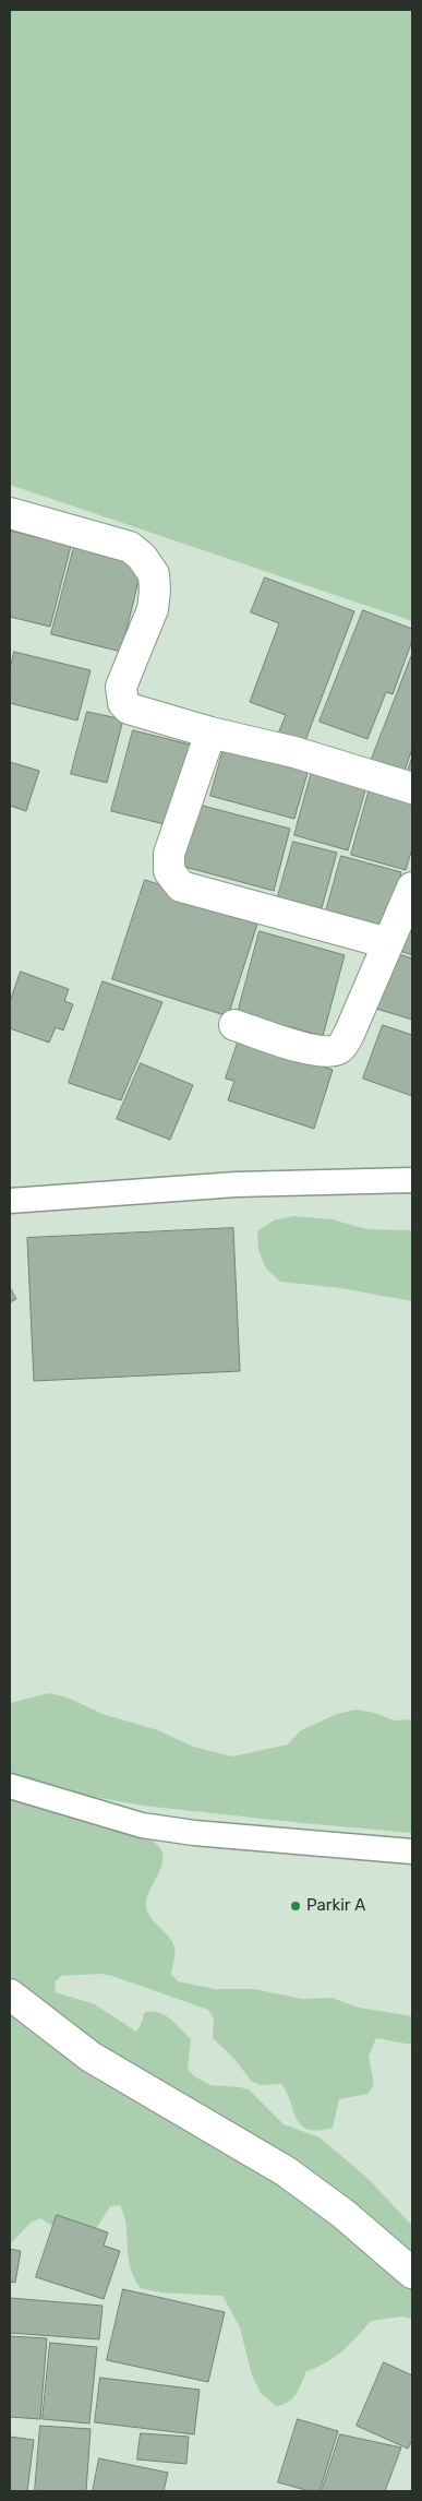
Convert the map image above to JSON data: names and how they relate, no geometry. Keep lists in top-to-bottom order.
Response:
{
  "places": ["Parkir A"]
}
